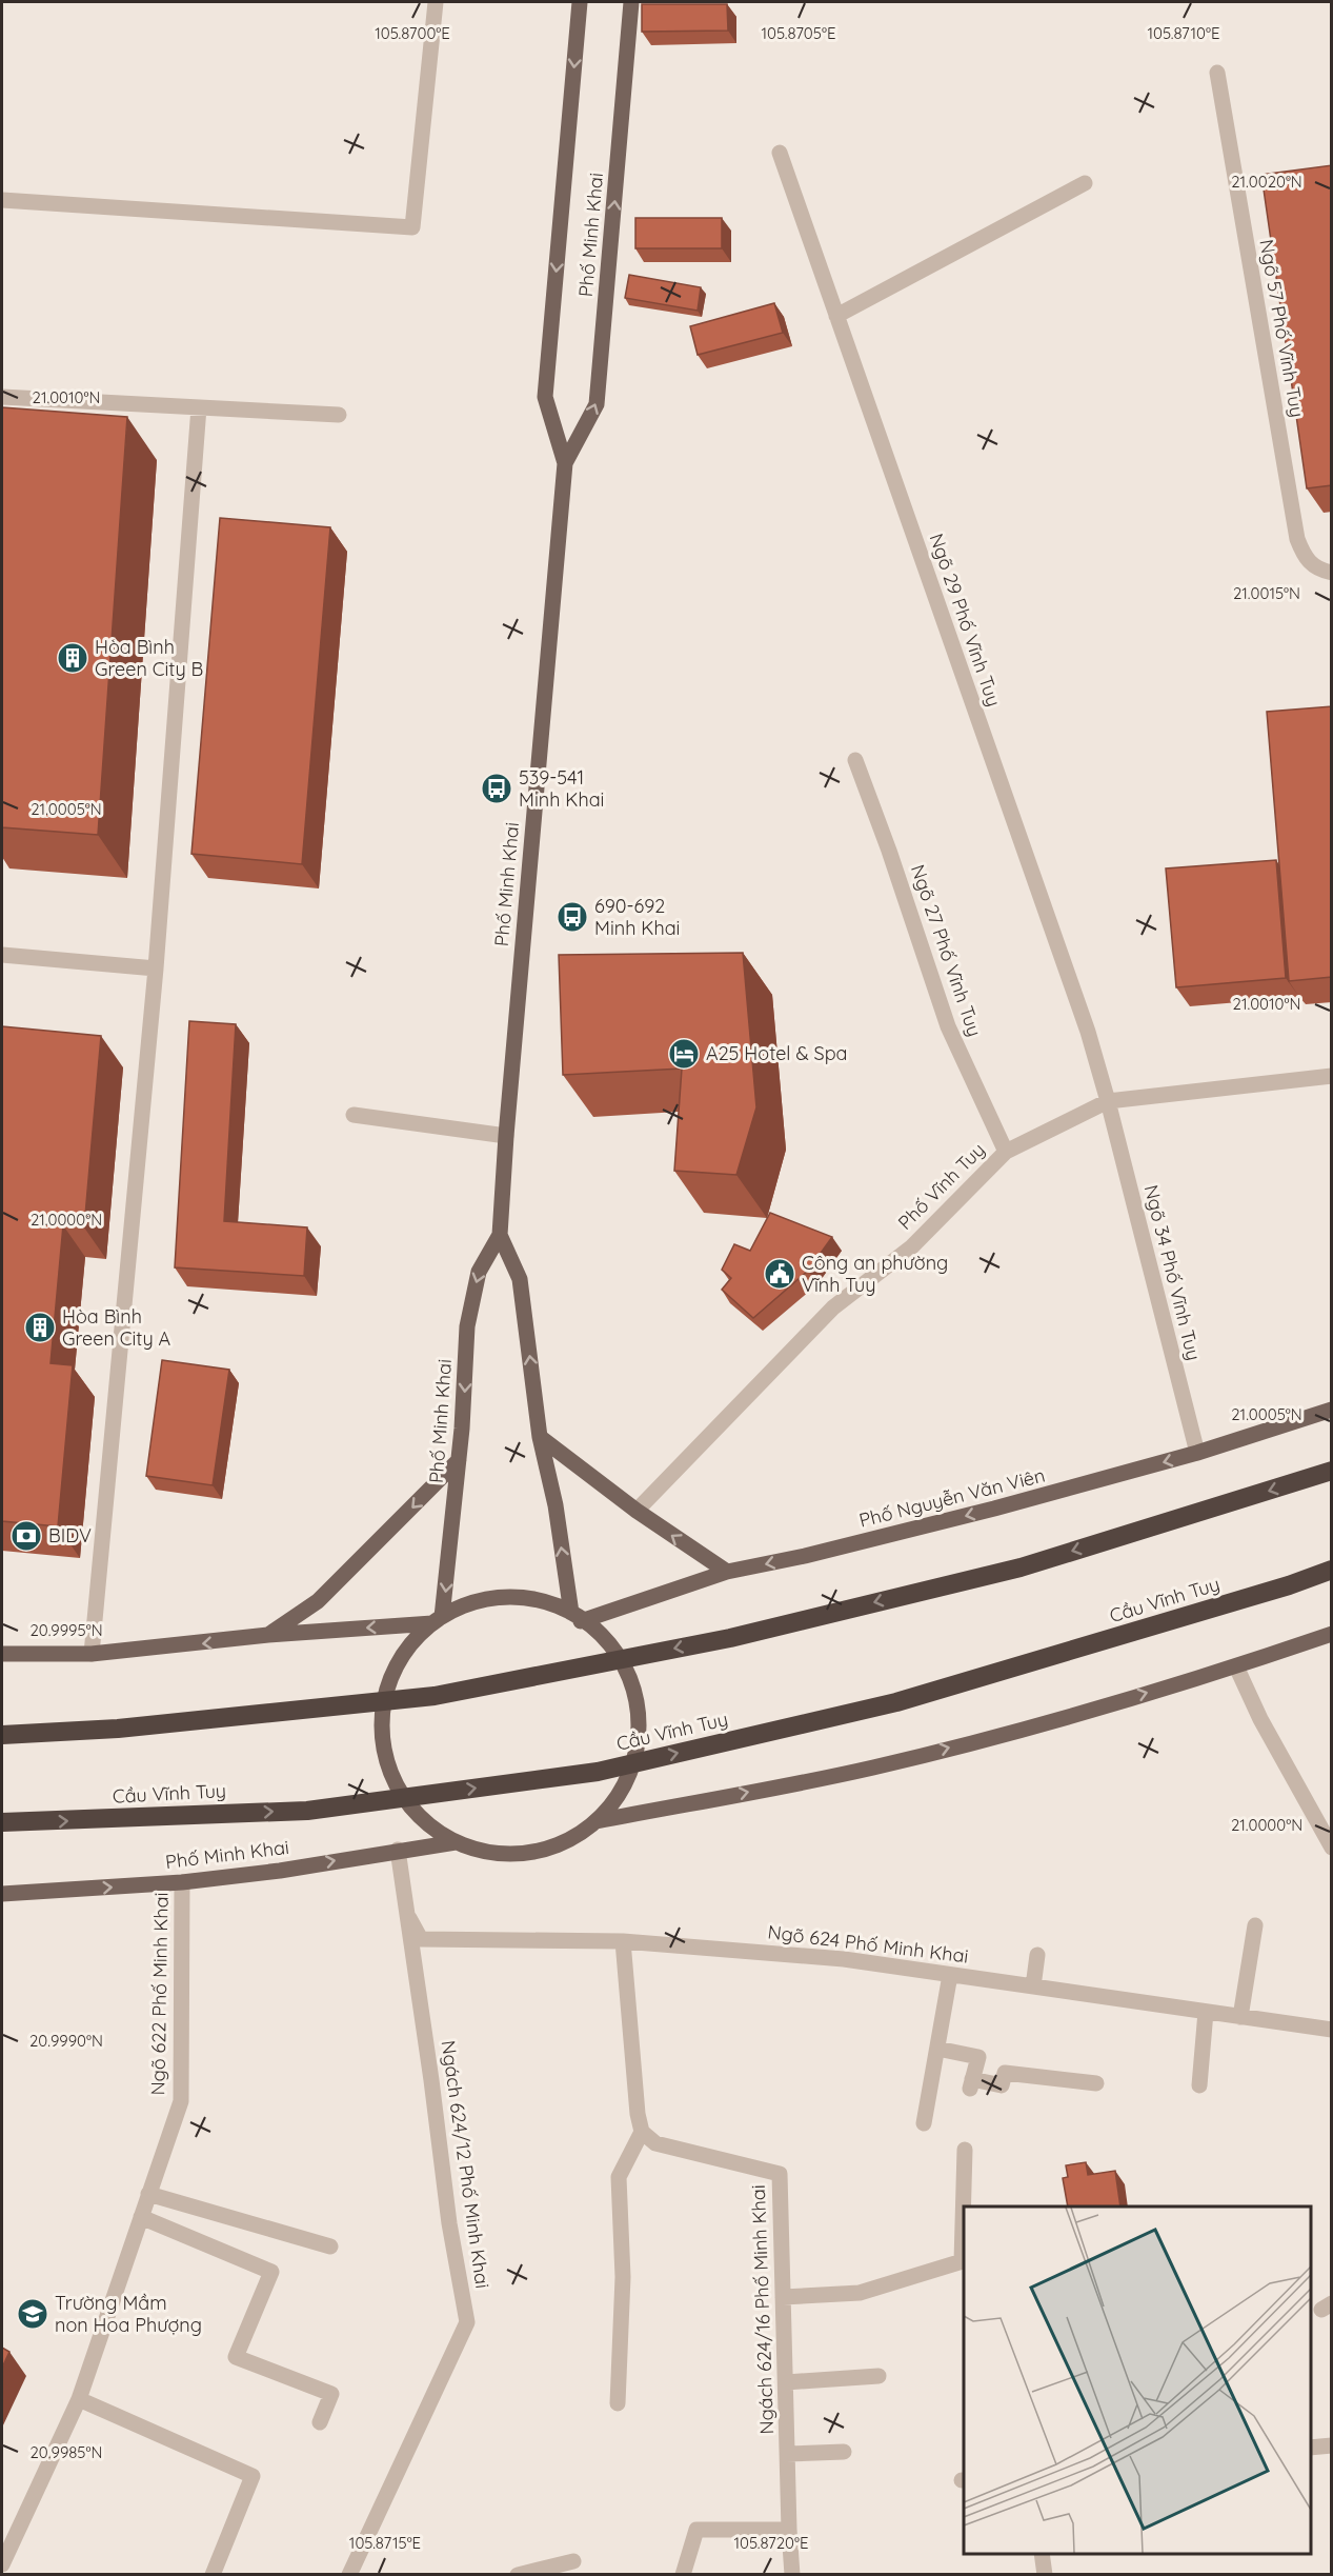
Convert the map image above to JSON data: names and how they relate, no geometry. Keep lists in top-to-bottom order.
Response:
{
  "streets": {
    "highway": ["Cầu Vĩnh Tuy"],
    "main road": ["Phố Minh Khai", "Phố Nguyễn Văn Viên"],
    "street": [
      "Ngõ 57 Phố Vĩnh Tuy",
      "Ngõ 29 Phố Vĩnh Tuy",
      "Ngõ 27 Phố Vĩnh Tuy",
      "Phố Vĩnh Tuy",
      "Ngõ 34 Phố Vĩnh Tuy",
      "Ngõ 624 Phố Minh Khai",
      "Ngõ 622 Phố Minh Khai",
      "Ngách 624/12 Phố Minh Khai",
      "Ngách 624/16 Phố Minh Khai"
    ]
  },
  "crossings": [
    ["Phố Minh Khai", "Phố Nguyễn Văn Viên"],
    ["Phố Minh Khai", "Ngõ 622 Phố Minh Khai"],
    ["Phố Minh Khai", "Ngách 624/12 Phố Minh Khai"],
    ["Ngõ 29 Phố Vĩnh Tuy", "Phố Vĩnh Tuy"],
    ["Ngõ 29 Phố Vĩnh Tuy", "Ngõ 34 Phố Vĩnh Tuy"],
    ["Ngõ 27 Phố Vĩnh Tuy", "Phố Vĩnh Tuy"],
    ["Phố Vĩnh Tuy", "Ngõ 34 Phố Vĩnh Tuy"],
    ["Ngõ 34 Phố Vĩnh Tuy", "Phố Nguyễn Văn Viên"],
    ["Ngõ 624 Phố Minh Khai", "Ngách 624/12 Phố Minh Khai"]
  ],
  "one_way": ["Phố Nguyễn Văn Viên"],
  "places": {
    "building": ["Hòa Bình Green City B", "Hòa Bình Green City A"],
    "bus stop": ["539-541 Minh Khai", "690-692 Minh Khai"],
    "hotel": ["A25 Hotel & Spa"],
    "public building": ["Công an phường Vĩnh Tuy"],
    "bank": ["BIDV"],
    "school or university": ["Trường Mầm non Hoa Phượng"]
  },
  "coordinates": [
    "105.8700°E",
    "105.8705°E",
    "105.8710°E",
    "21.0020°N",
    "21.0010°N",
    "21.0015°N",
    "21.0005°N",
    "21.0000°N",
    "20.9995°N",
    "20.9990°N",
    "20.9985°N",
    "105.8715°E",
    "105.8720°E"
  ]
}
